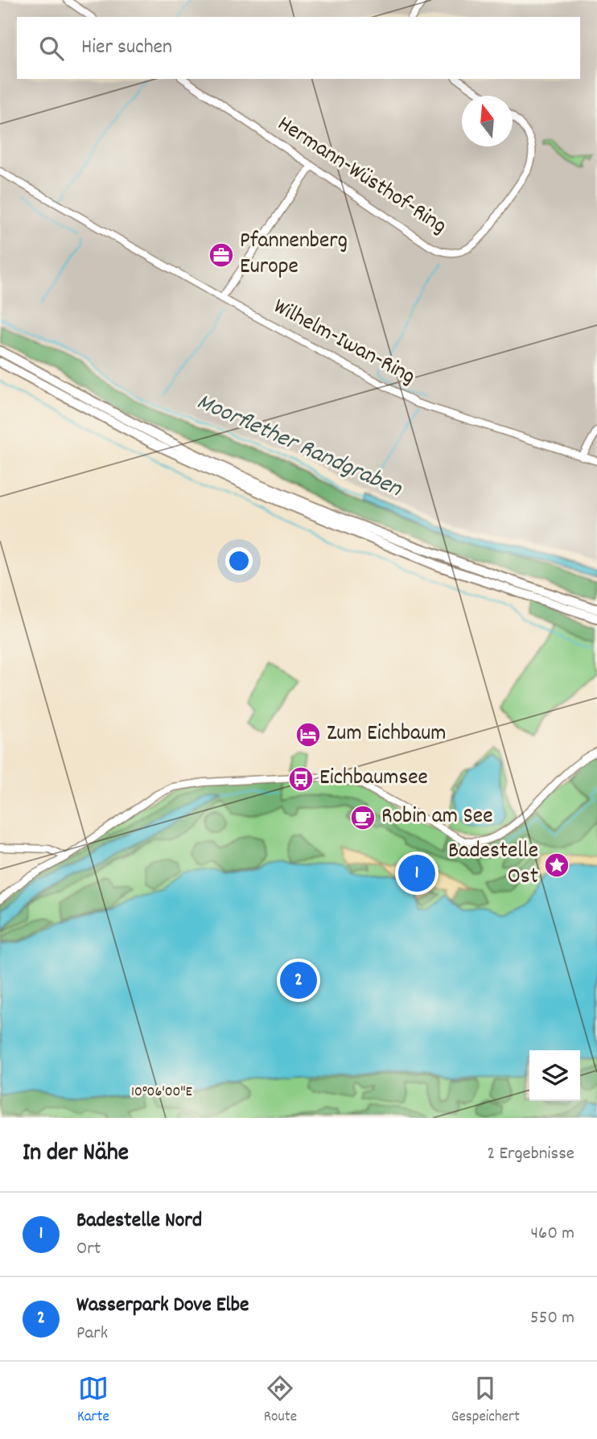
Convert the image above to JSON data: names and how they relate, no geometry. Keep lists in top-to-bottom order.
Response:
{
  "streets": {
    "street": ["Hermann-Wüsthof-Ring", "Wilhelm-Iwan-Ring"]
  },
  "water": ["Moorflether Randgraben"],
  "places": {
    "office": ["Pfannenberg Europe"],
    "hotel": ["Zum Eichbaum"],
    "bus stop": ["Eichbaumsee"],
    "cafe": ["Robin am See"],
    "place": ["Badestelle Ost"]
  },
  "north": "top",
  "page": {
    "search": "Hier suchen",
    "pins": ["1", "2"],
    "heading": ["In der Nähe", "2 Ergebnisse"],
    "list": [
      {
        "mark": "1",
        "name": "Badestelle Nord",
        "note": "Ort",
        "value": "460 m"
      },
      {
        "mark": "2",
        "name": "Wasserpark Dove Elbe",
        "note": "Park",
        "value": "550 m"
      }
    ],
    "nav": ["Karte", "Route", "Gespeichert"]
  },
  "coordinates": ["10°06'00\"E"]
}
